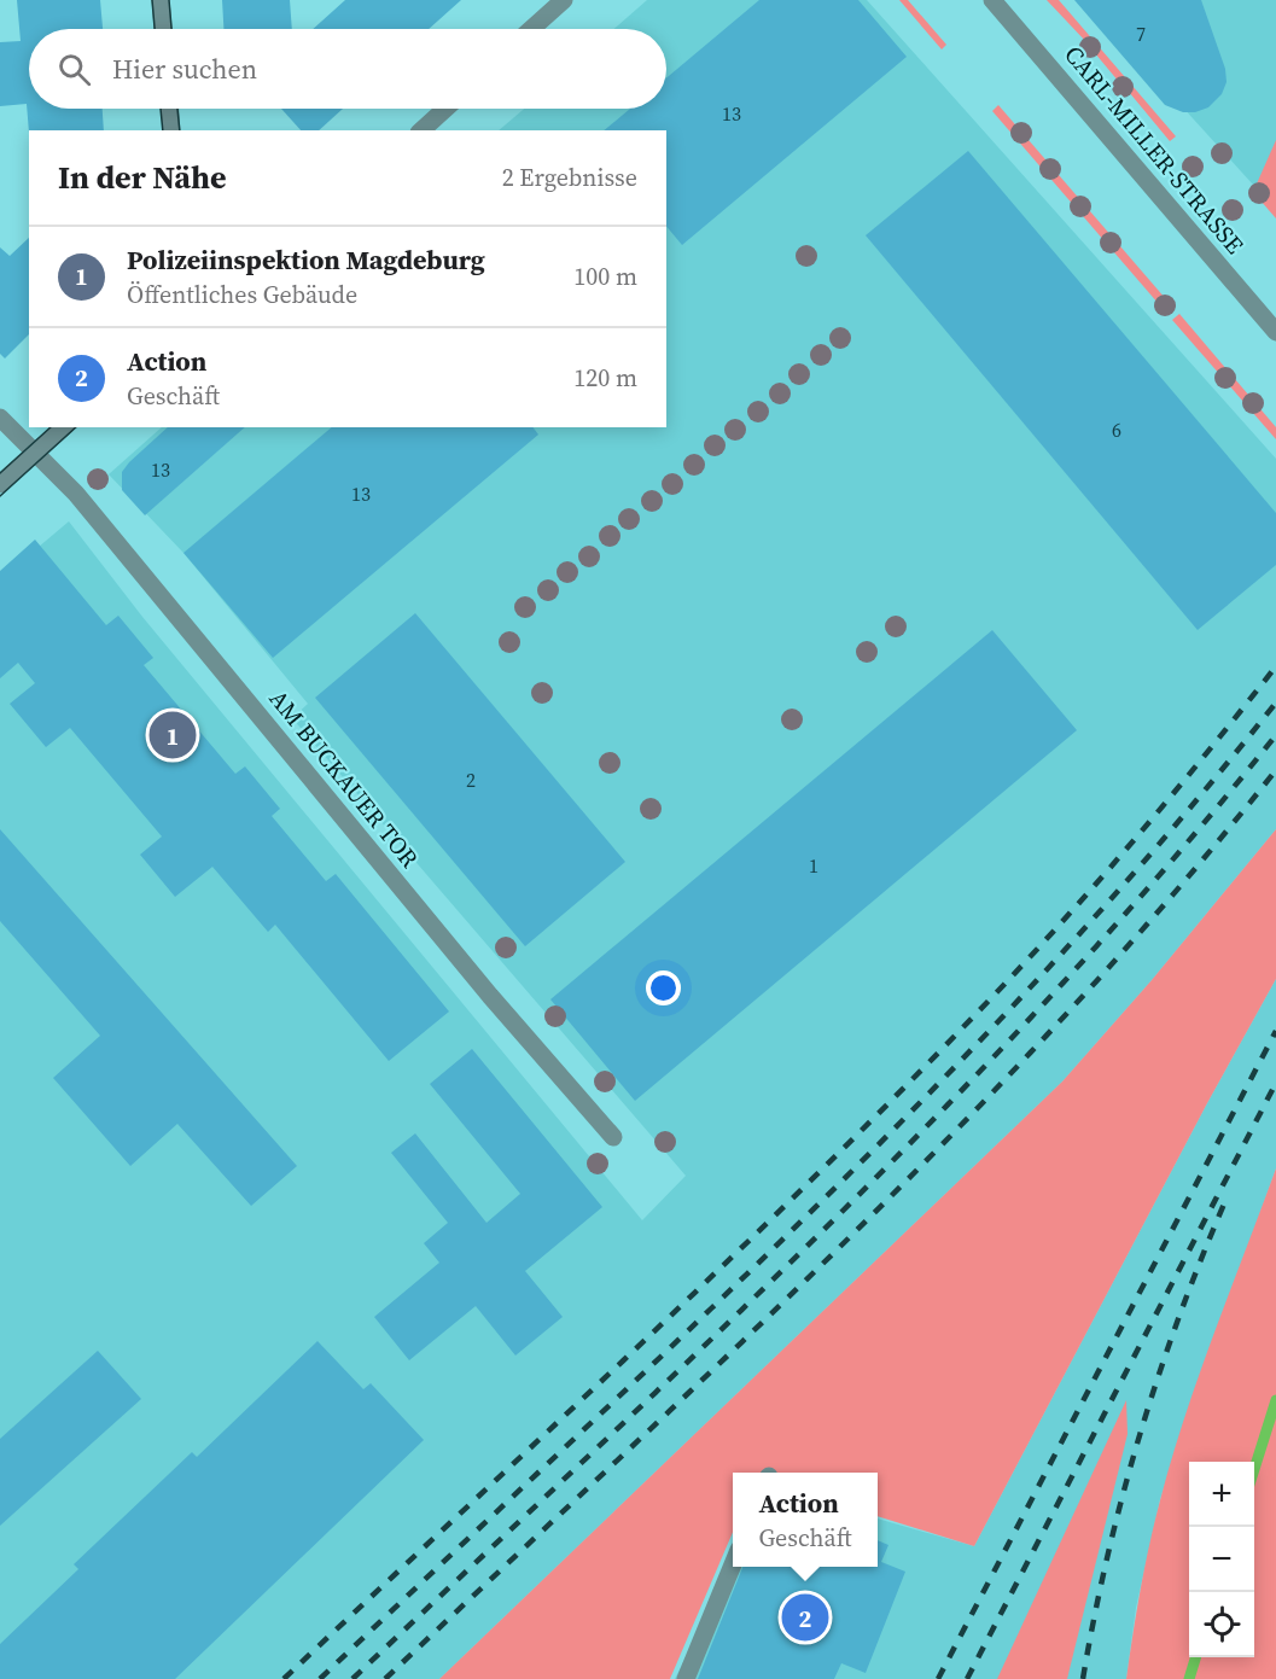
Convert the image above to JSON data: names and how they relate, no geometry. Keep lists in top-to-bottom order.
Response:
{
  "streets": {
    "street": ["CARL-MILLER-STRASSE", "AM BUCKAUER TOR"]
  },
  "house_numbers": [
    "7",
    "13",
    "6",
    "13",
    "13",
    "2",
    "1"
  ],
  "page": {
    "search": "Hier suchen",
    "heading": ["In der Nähe", "2 Ergebnisse"],
    "list": [
      {
        "mark": "1",
        "name": "Polizeiinspektion Magdeburg",
        "note": "Öffentliches Gebäude",
        "value": "100 m"
      },
      {
        "mark": "2",
        "name": "Action",
        "note": "Geschäft",
        "value": "120 m"
      }
    ],
    "pins": ["1", "2"],
    "map_buttons": ["+", "−"],
    "popup": ["Action", "Geschäft"]
  }
}
